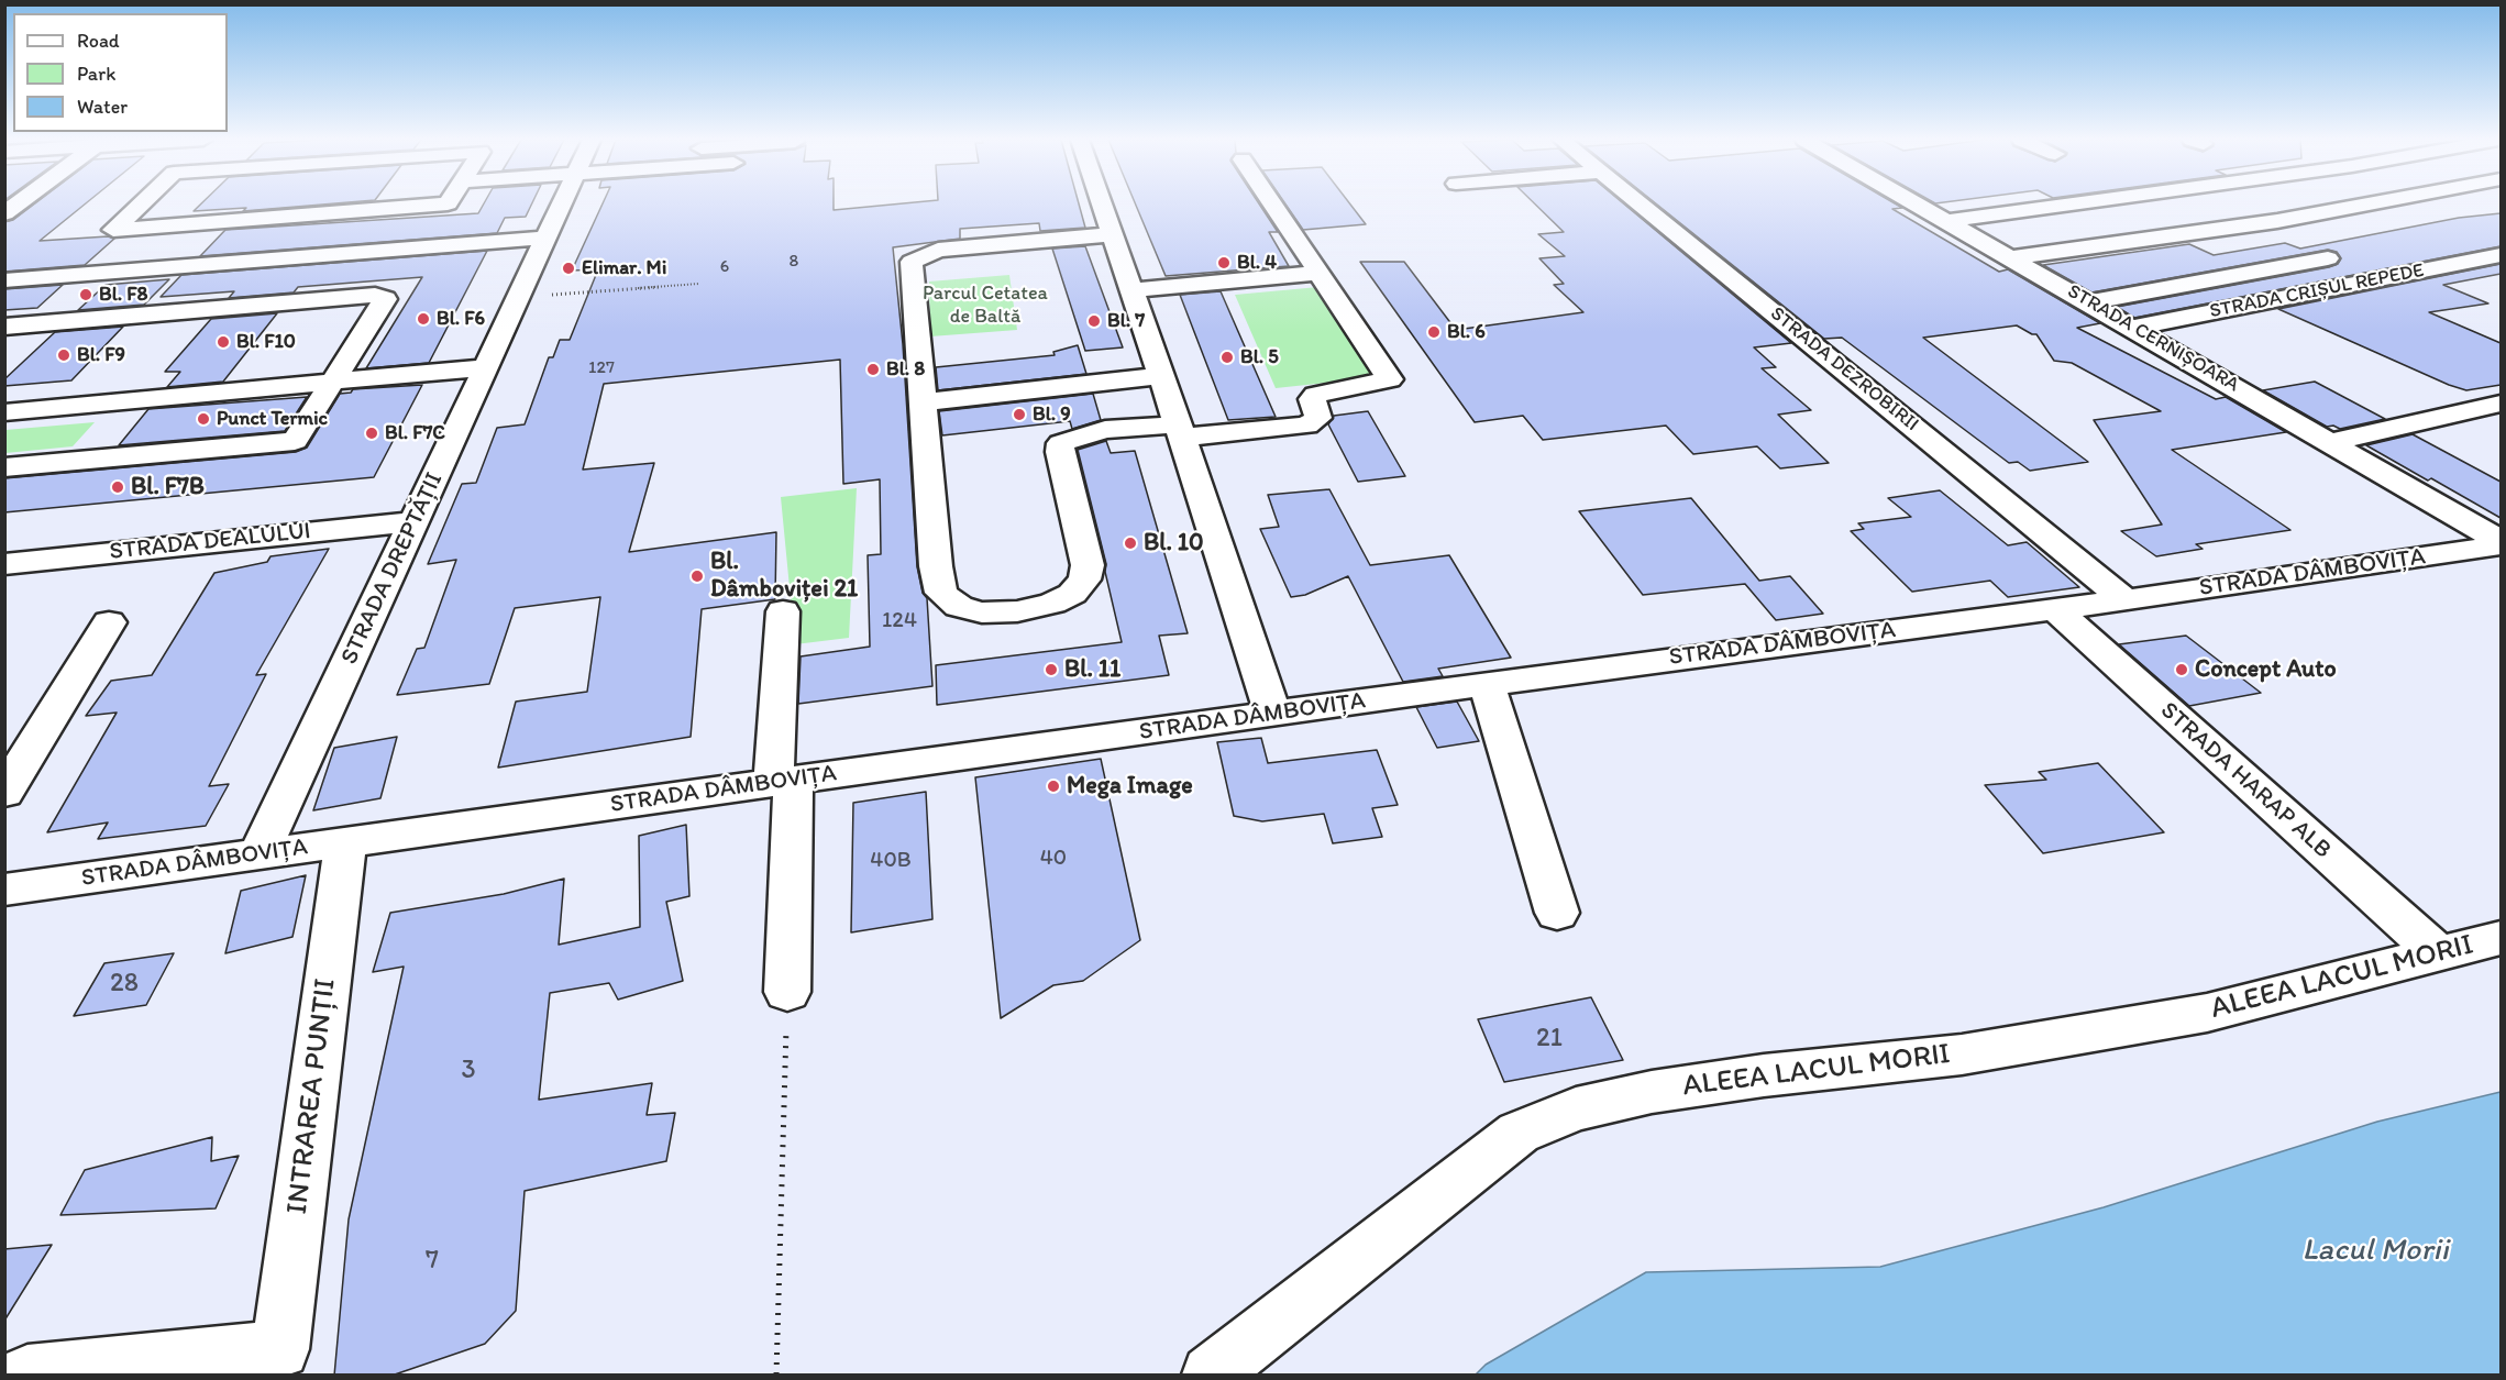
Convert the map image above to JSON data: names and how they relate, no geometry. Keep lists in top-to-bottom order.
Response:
{
  "streets": {
    "street": [
      "STRADA CRIȘUL REPEDE",
      "STRADA CERNIȘOARA",
      "STRADA DEZROBIRII",
      "STRADA DEALULUI",
      "STRADA DREPTĂȚII",
      "STRADA DÂMBOVIȚA",
      "STRADA HARAP ALB",
      "ALEEA LACUL MORII",
      "INTRAREA PUNȚII"
    ]
  },
  "crossings": [
    ["STRADA CRIȘUL REPEDE", "STRADA CERNIȘOARA"],
    ["STRADA CERNIȘOARA", "STRADA DÂMBOVIȚA"],
    ["STRADA DEZROBIRII", "STRADA DÂMBOVIȚA"],
    ["STRADA DEALULUI", "STRADA DREPTĂȚII"],
    ["STRADA DREPTĂȚII", "STRADA DÂMBOVIȚA"],
    ["STRADA DÂMBOVIȚA", "STRADA HARAP ALB"],
    ["STRADA DÂMBOVIȚA", "INTRAREA PUNȚII"],
    ["STRADA HARAP ALB", "ALEEA LACUL MORII"]
  ],
  "water": ["Lacul Morii"],
  "parks": ["Parcul Cetatea de Baltă"],
  "places": [
    "Bl. 4",
    "Elimar. Mi",
    "Bl. F8",
    "Bl. F6",
    "Bl. 7",
    "Bl. 6",
    "Bl. F10",
    "Bl. F9",
    "Bl. 5",
    "Bl. 8",
    "Bl. 9",
    "Punct Termic",
    "Bl. F7C",
    "Bl. F7B",
    "Bl. 10",
    "Bl. Dâmboviței 21",
    "Bl. 11",
    "Concept Auto",
    "Mega Image"
  ],
  "house_numbers": [
    "8",
    "6",
    "127",
    "124",
    "40",
    "40B",
    "28",
    "21",
    "3",
    "7"
  ],
  "legend": ["Road", "Park", "Water"]
}
